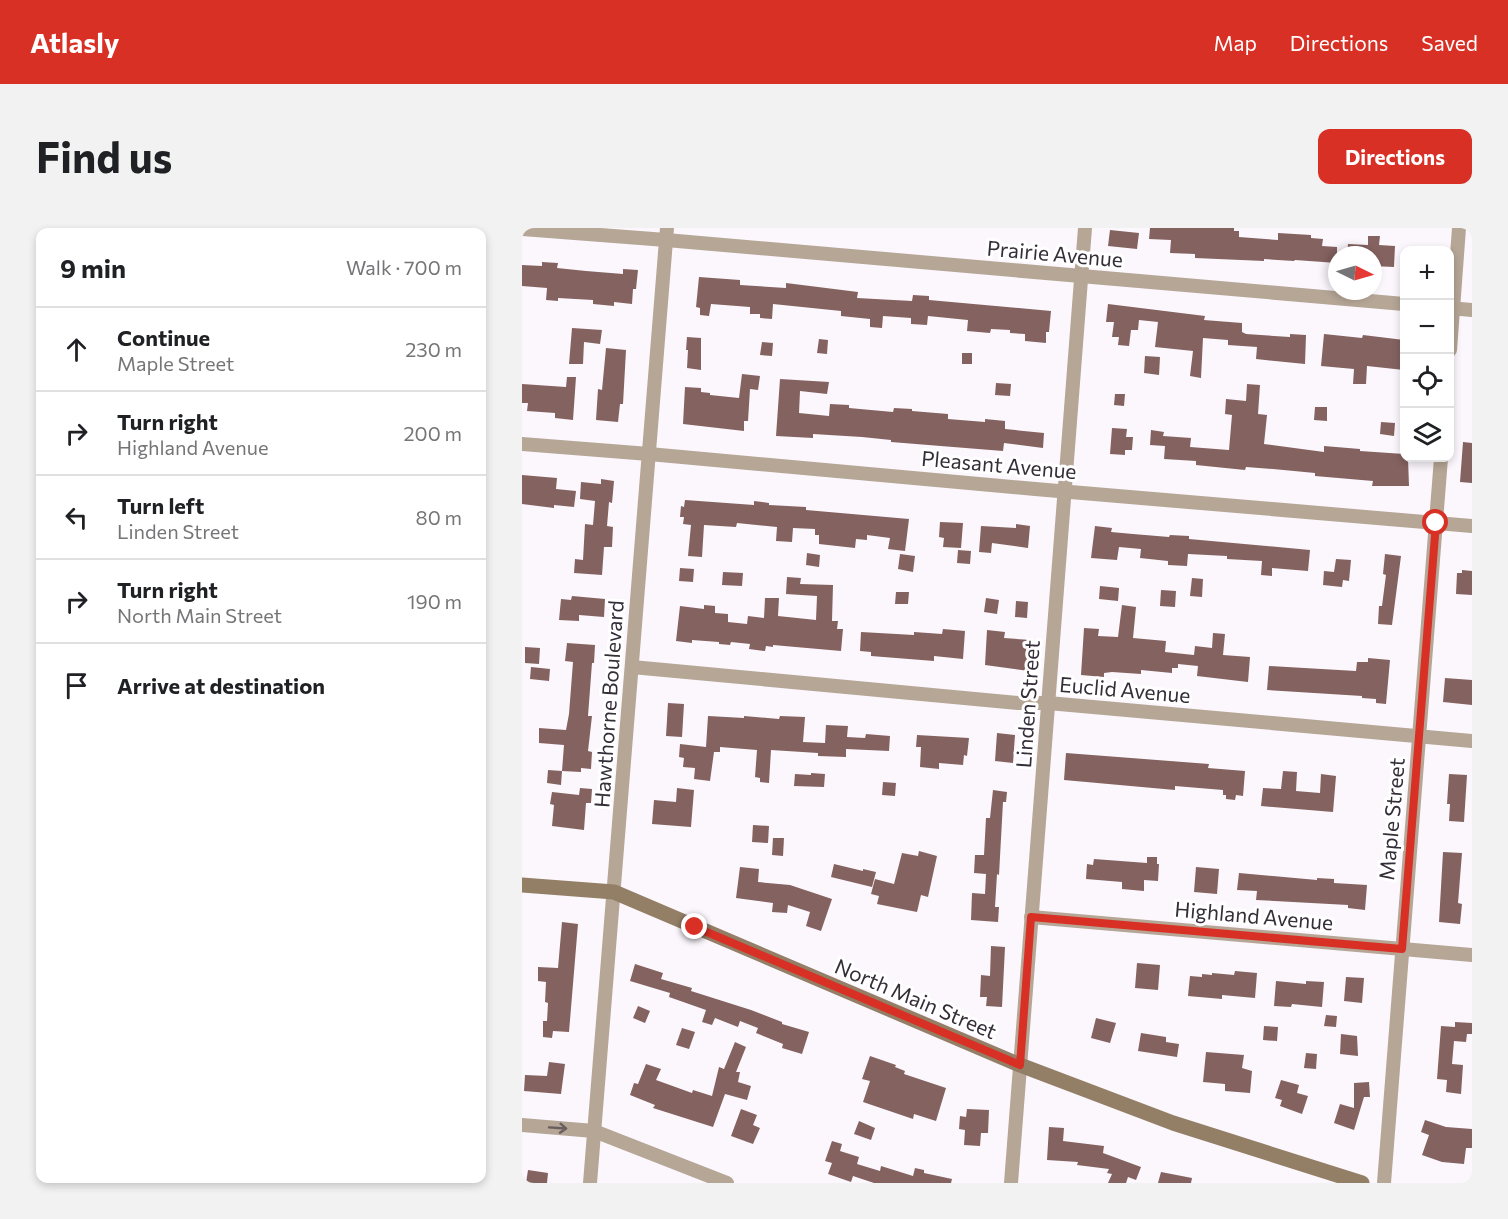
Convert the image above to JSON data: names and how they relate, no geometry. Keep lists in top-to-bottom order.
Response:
{
  "streets": {
    "street": [
      "Prairie Avenue",
      "Pleasant Avenue",
      "Euclid Avenue",
      "Hawthorne Boulevard",
      "Linden Street",
      "Maple Street",
      "Highland Avenue",
      "North Main Street"
    ]
  },
  "crossings": [
    ["Prairie Avenue", "Hawthorne Boulevard"],
    ["Prairie Avenue", "Linden Street"],
    ["Pleasant Avenue", "Hawthorne Boulevard"],
    ["Pleasant Avenue", "Linden Street"],
    ["Pleasant Avenue", "Maple Street"],
    ["Euclid Avenue", "Hawthorne Boulevard"],
    ["Euclid Avenue", "Linden Street"],
    ["Euclid Avenue", "Maple Street"],
    ["Hawthorne Boulevard", "North Main Street"],
    ["Linden Street", "Highland Avenue"],
    ["Linden Street", "North Main Street"],
    ["Maple Street", "Highland Avenue"]
  ],
  "north": "right",
  "page": {
    "header": "Atlasly",
    "nav": ["Map", "Directions", "Saved"],
    "buttons": "Directions",
    "title": "Find us",
    "heading": ["9 min", "Walk · 700 m"],
    "map_buttons": ["+", "−"],
    "list": [
      ["Continue", "Maple Street", "230 m"],
      ["Turn right", "Highland Avenue", "200 m"],
      ["Turn left", "Linden Street", "80 m"],
      ["Turn right", "North Main Street", "190 m"],
      "Arrive at destination"
    ]
  }
}
